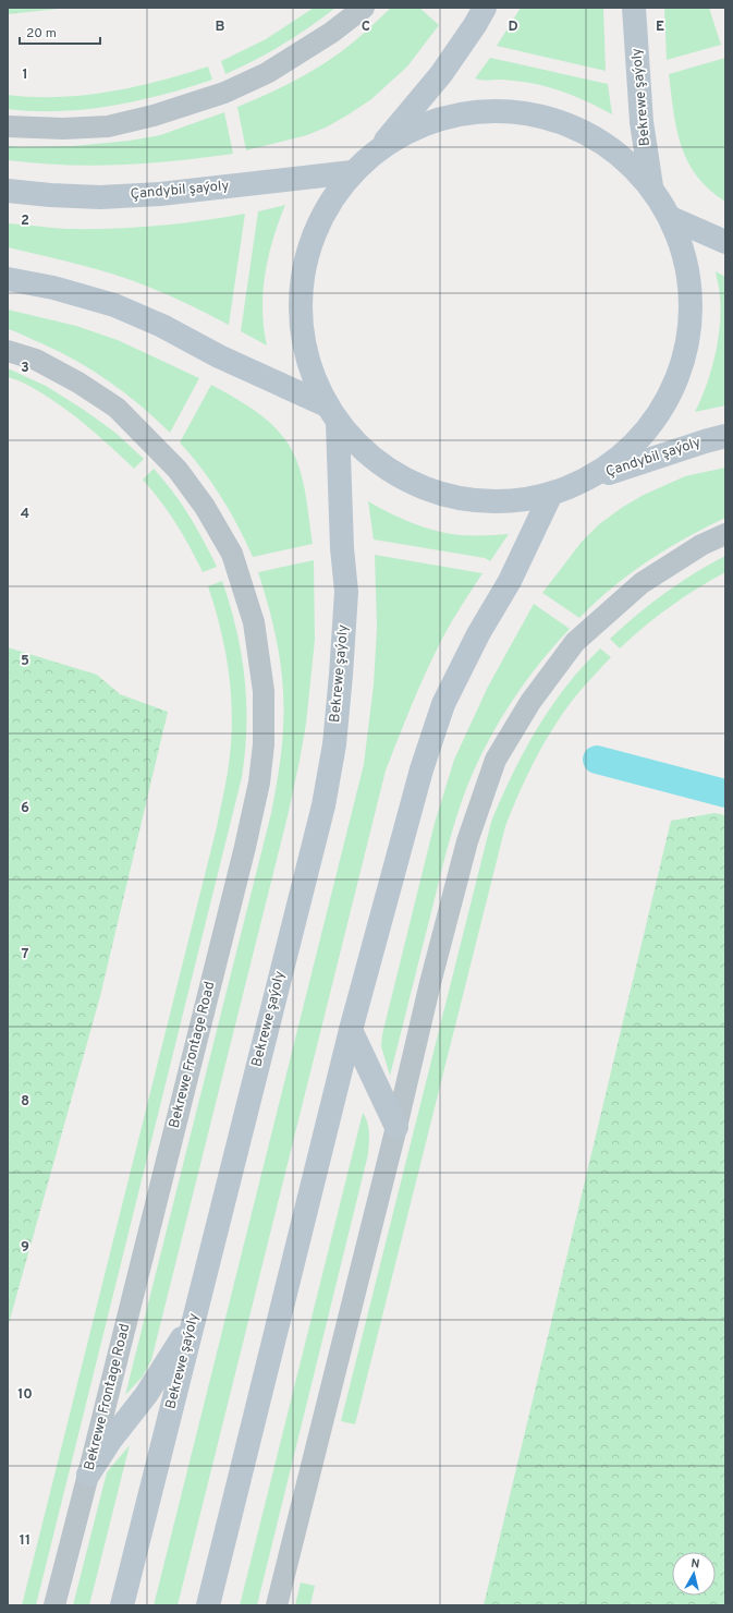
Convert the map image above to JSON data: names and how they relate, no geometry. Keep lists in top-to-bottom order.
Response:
{
  "streets": {
    "main road": ["Bekrewe şaýoly", "Çandybil şaýoly"],
    "street": ["Bekrewe Frontage Road"]
  },
  "scale_bar": "20 m",
  "north": "top",
  "grid": {
    "columns": [
      "B",
      "C",
      "D",
      "E"
    ],
    "rows": [
      "1",
      "2",
      "3",
      "4",
      "5",
      "6",
      "7",
      "8",
      "9",
      "10",
      "11"
    ]
  }
}
